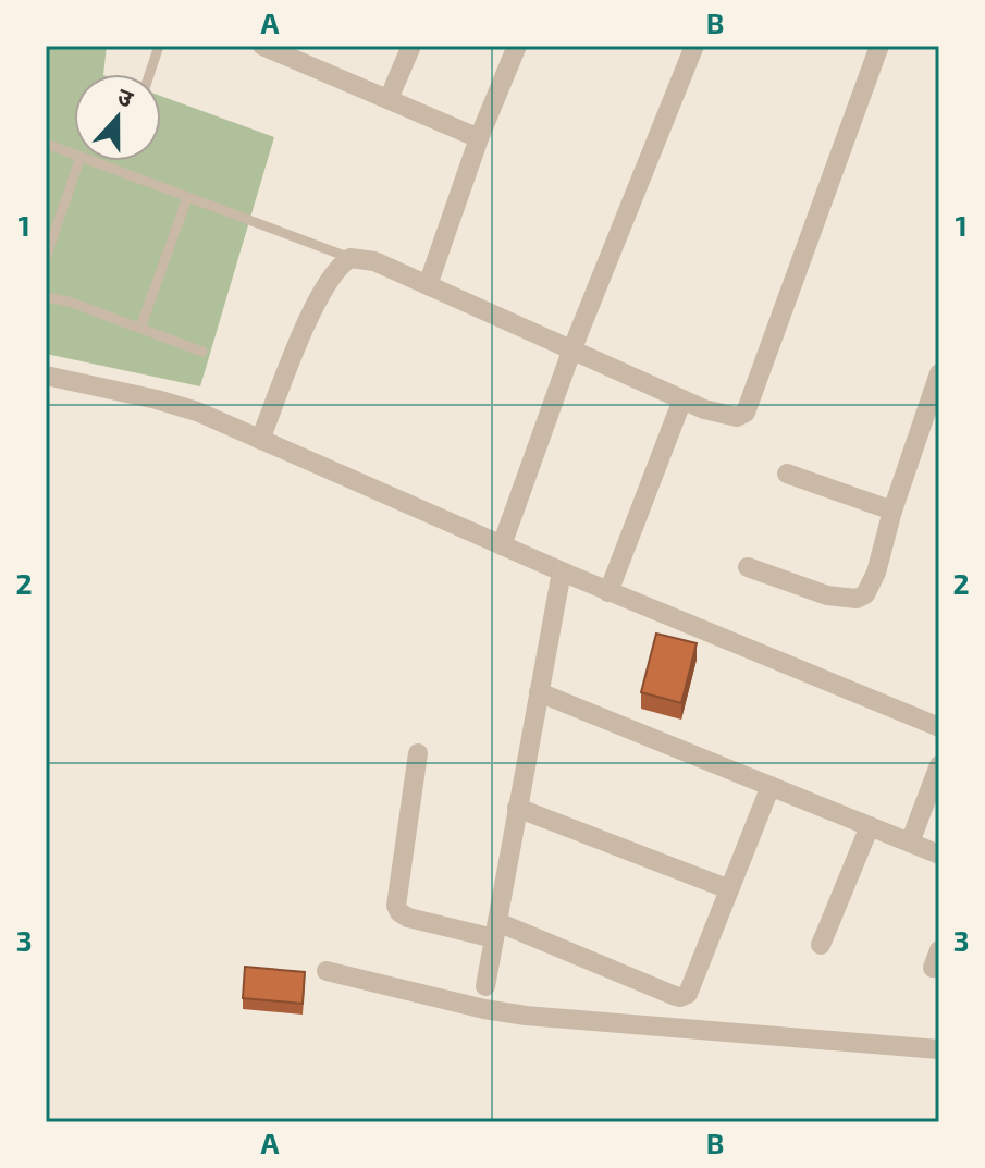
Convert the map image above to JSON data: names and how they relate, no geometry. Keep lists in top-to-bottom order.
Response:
{
  "north": "top",
  "grid": {
    "columns": ["A", "B"],
    "rows": ["1", "2", "3"]
  }
}
